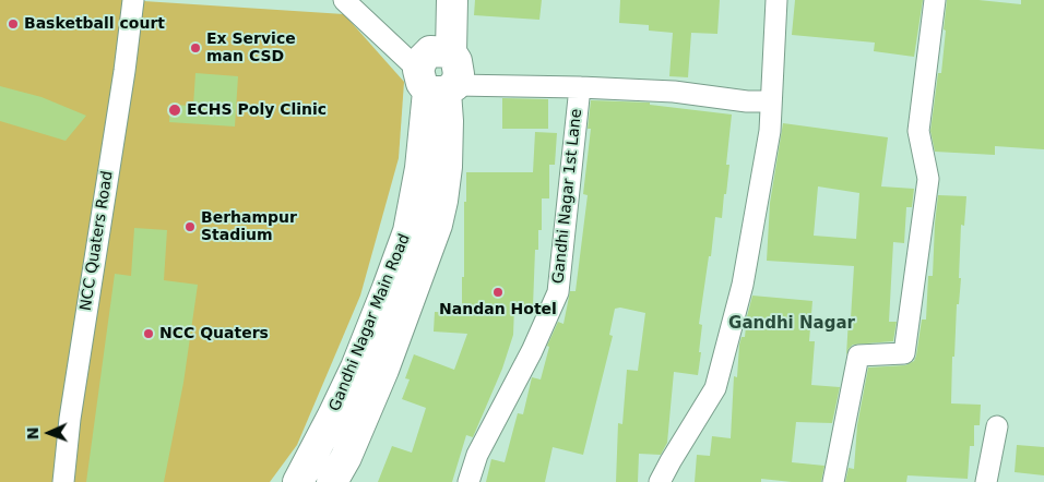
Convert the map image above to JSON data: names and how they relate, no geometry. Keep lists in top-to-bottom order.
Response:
{
  "streets": {
    "street": ["Gandhi Nagar 1st Lane", "NCC Quaters Road", "Gandhi Nagar Main Road"]
  },
  "districts": ["Gandhi Nagar"],
  "places": [
    "Basketball court",
    "Ex Service man CSD",
    "ECHS Poly Clinic",
    "Berhampur Stadium",
    "Nandan Hotel",
    "NCC Quaters"
  ],
  "north": "left"
}
